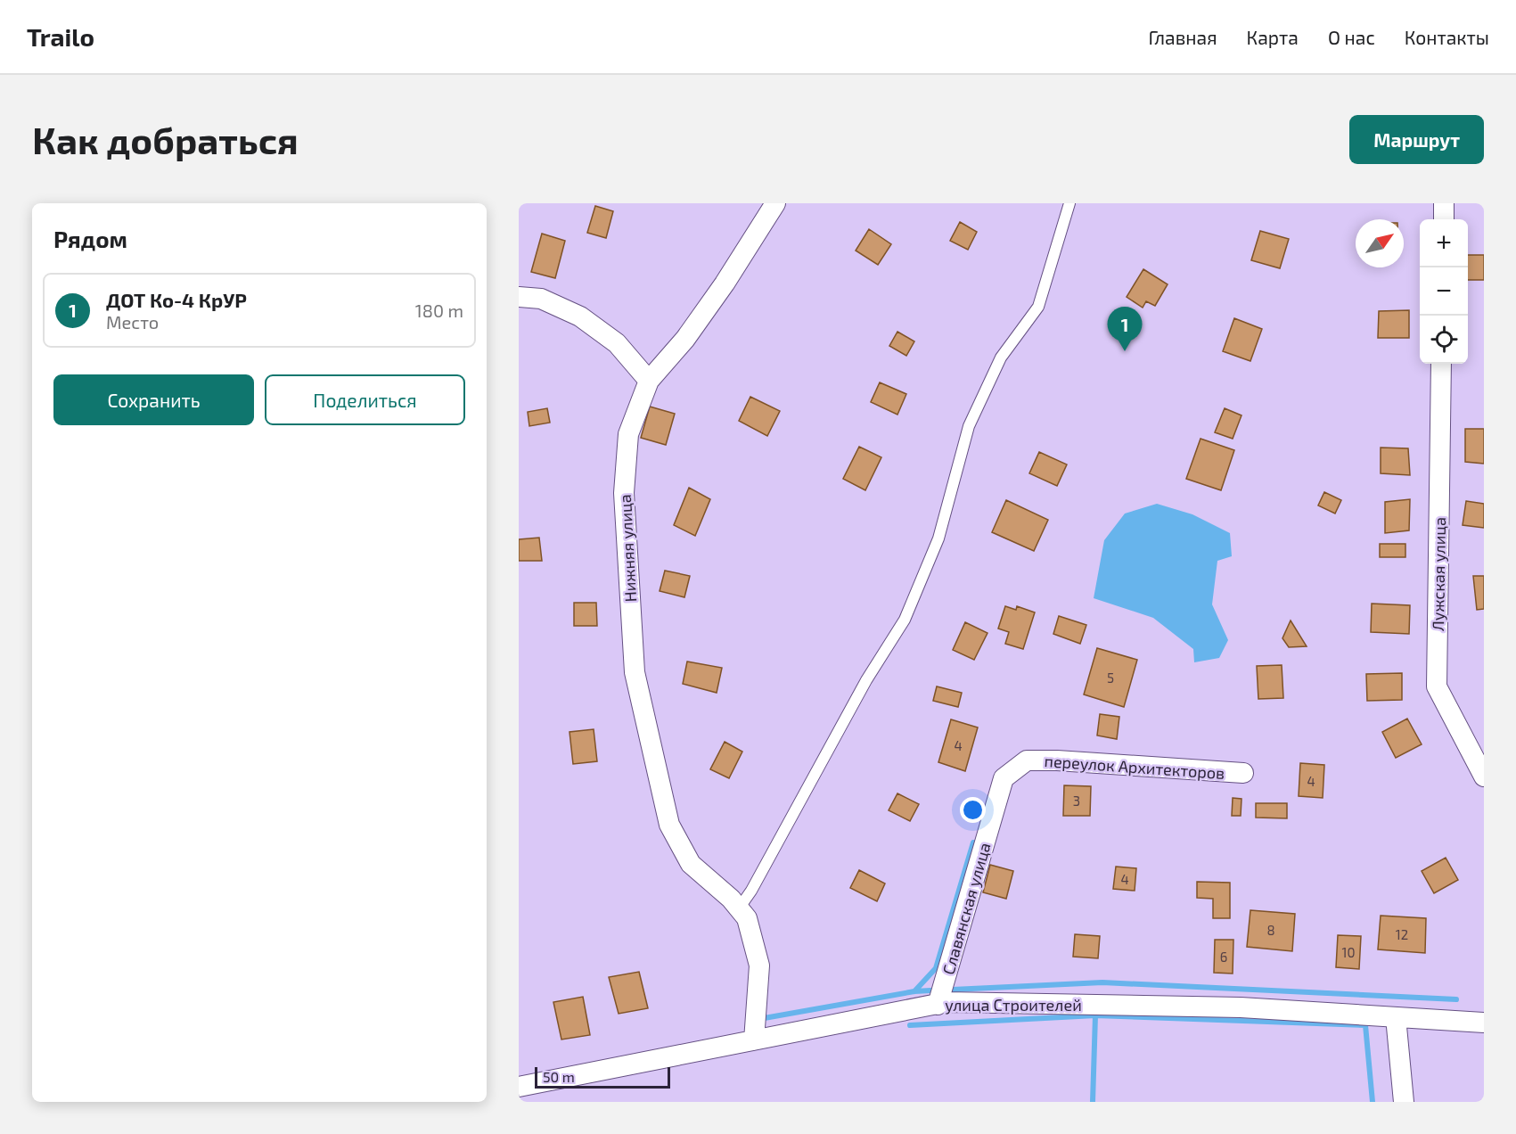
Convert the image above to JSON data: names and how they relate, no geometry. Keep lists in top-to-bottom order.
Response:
{
  "streets": {
    "street": [
      "Нижняя улица",
      "Лужская улица",
      "переулок Архитекторов",
      "Славянская улица",
      "улица Строителей"
    ]
  },
  "crossings": [
    ["Нижняя улица", "улица Строителей"],
    ["переулок Архитекторов", "Славянская улица"],
    ["Славянская улица", "улица Строителей"]
  ],
  "house_numbers": [
    "5",
    "4",
    "4",
    "3",
    "4",
    "8",
    "12",
    "10",
    "6"
  ],
  "scale_bar": "50 m",
  "north": "top right",
  "page": {
    "header": "Trailo",
    "nav": [
      "Главная",
      "Карта",
      "О нас",
      "Контакты"
    ],
    "buttons": [
      "Маршрут",
      ["Сохранить", "Поделиться"]
    ],
    "title": "Как добраться",
    "heading": "Рядом",
    "map_buttons": ["+", "−"],
    "list": [
      {
        "mark": "1",
        "name": "ДОТ Ко-4 КрУР",
        "note": "Место",
        "value": "180 m"
      }
    ],
    "pins": "1",
    "scale": "50 m"
  }
}
